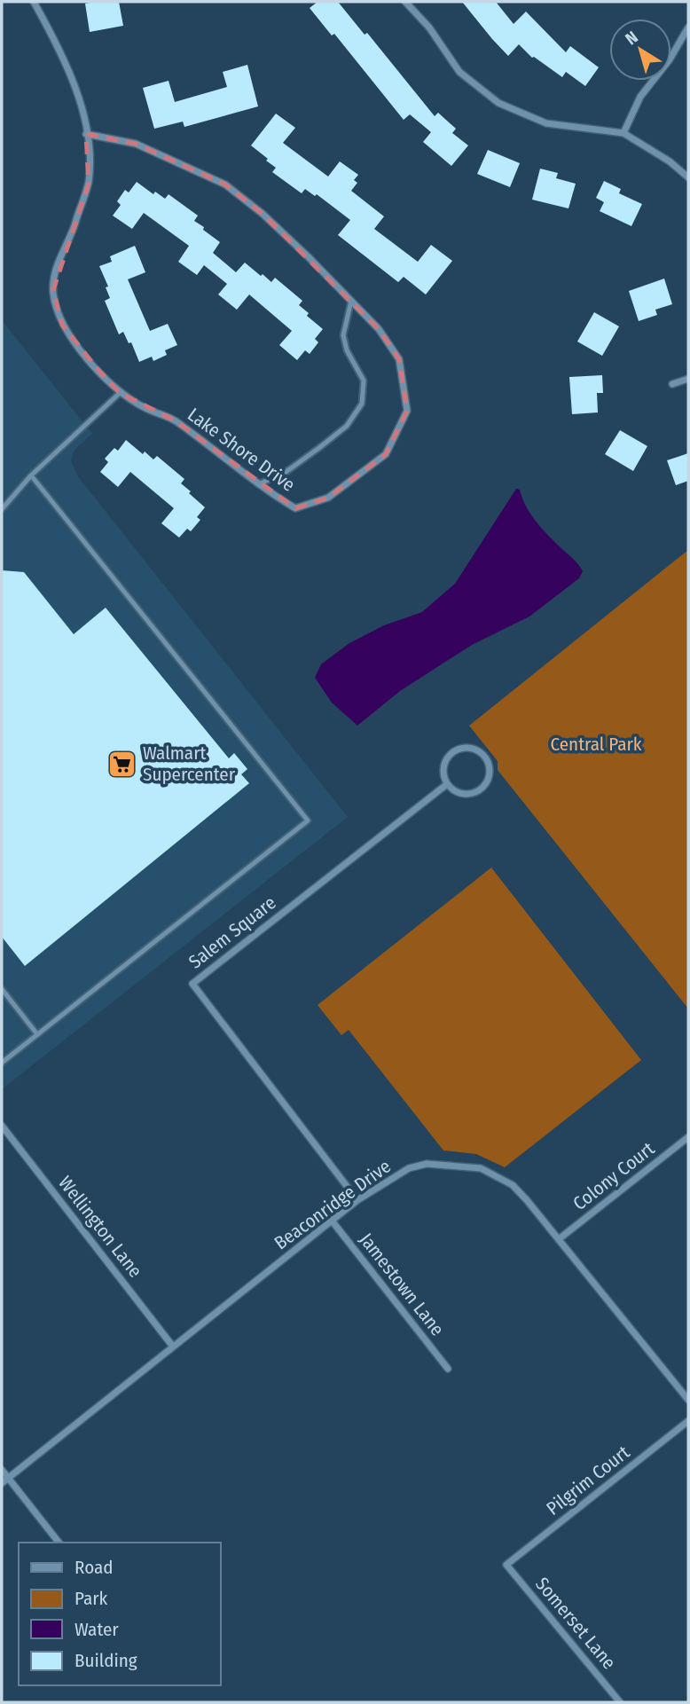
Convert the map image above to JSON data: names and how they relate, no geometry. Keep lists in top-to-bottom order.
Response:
{
  "streets": {
    "street": [
      "Lake Shore Drive",
      "Salem Square",
      "Colony Court",
      "Beaconridge Drive",
      "Wellington Lane",
      "Jamestown Lane",
      "Pilgrim Court",
      "Somerset Lane"
    ]
  },
  "crossings": [
    ["Salem Square", "Beaconridge Drive"],
    ["Colony Court", "Beaconridge Drive"],
    ["Beaconridge Drive", "Wellington Lane"],
    ["Beaconridge Drive", "Jamestown Lane"],
    ["Pilgrim Court", "Somerset Lane"]
  ],
  "parks": ["Central Park"],
  "places": {
    "supermarket": ["Walmart Supercenter"]
  },
  "legend": [
    "Road",
    "Park",
    "Water",
    "Building"
  ],
  "north": "top left"
}
